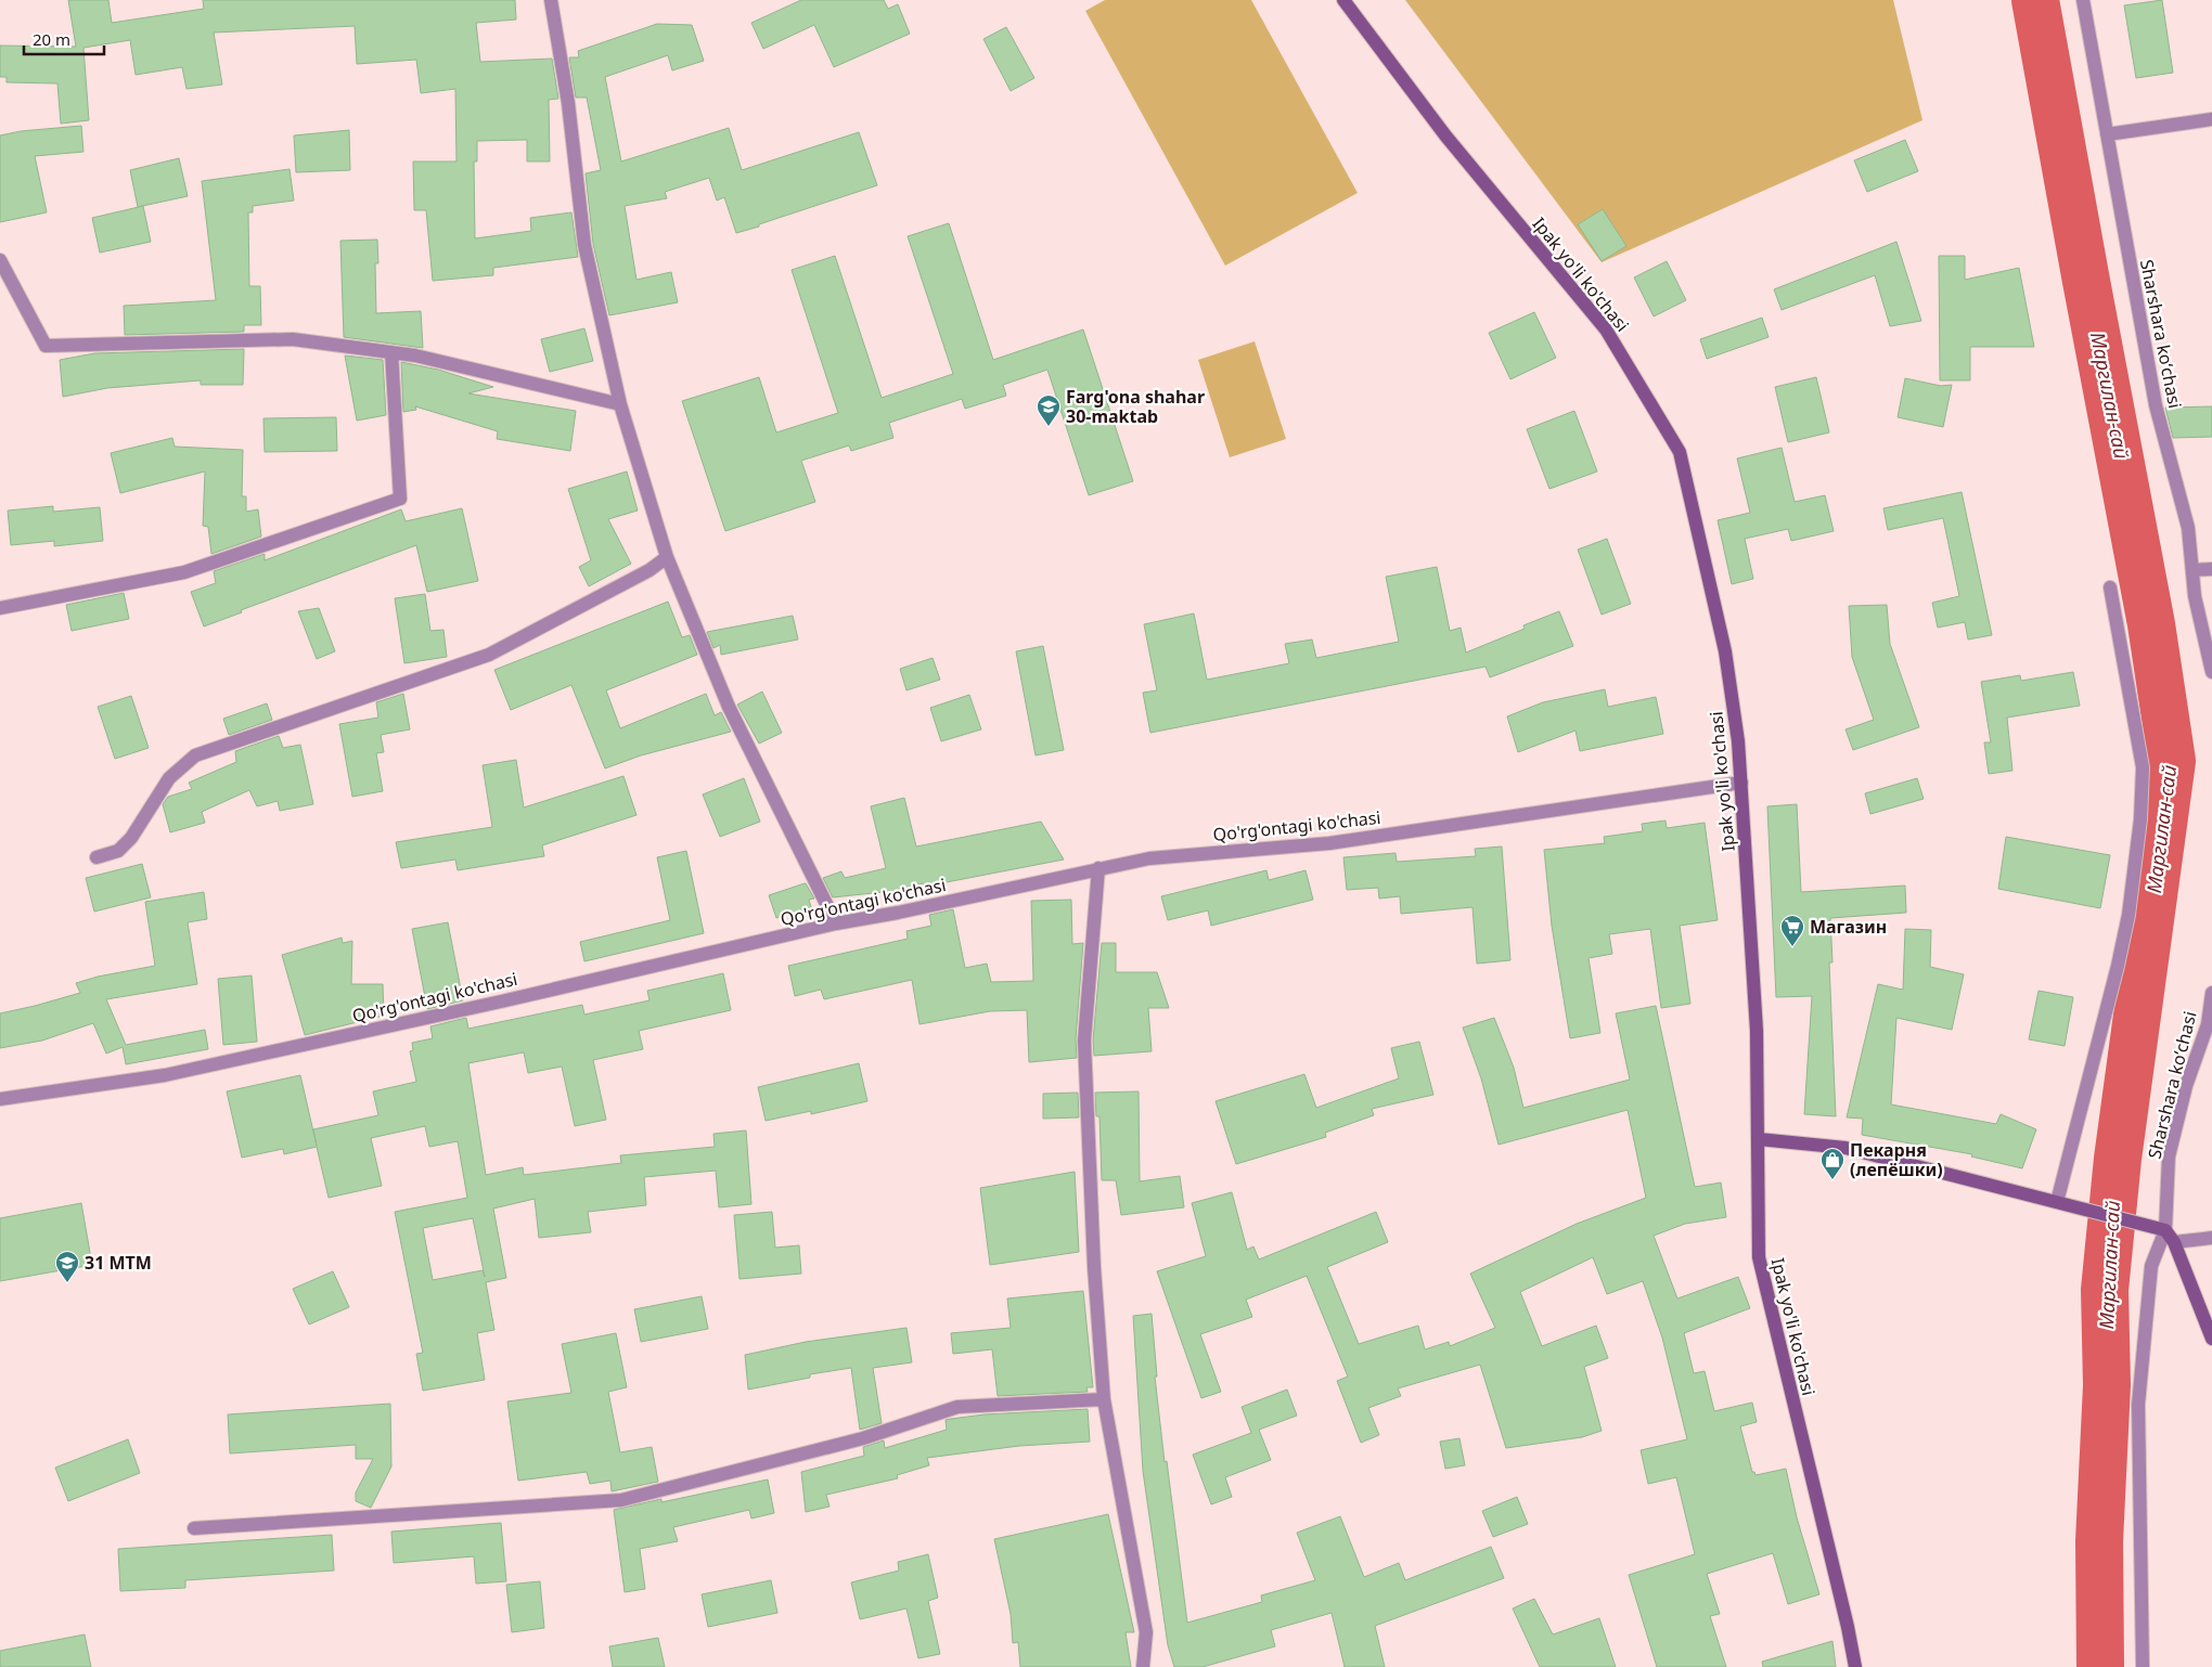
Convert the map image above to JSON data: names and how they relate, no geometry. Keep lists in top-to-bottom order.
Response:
{
  "streets": {
    "main road": ["Ipak yo'li ko'chasi"],
    "street": ["Sharshara koʻchasi", "Qo'rg'ontagi ko'chasi"]
  },
  "crossings": [
    ["Ipak yo'li ko'chasi", "Qo'rg'ontagi ko'chasi"]
  ],
  "water": ["Маргилан-сай"],
  "places": {
    "school or university": ["Farg'ona shahar 30-maktab", "31 MTM"],
    "supermarket": ["Магазин"],
    "shop": ["Пекарня (лепёшки)"]
  },
  "scale_bar": "20 m"
}
